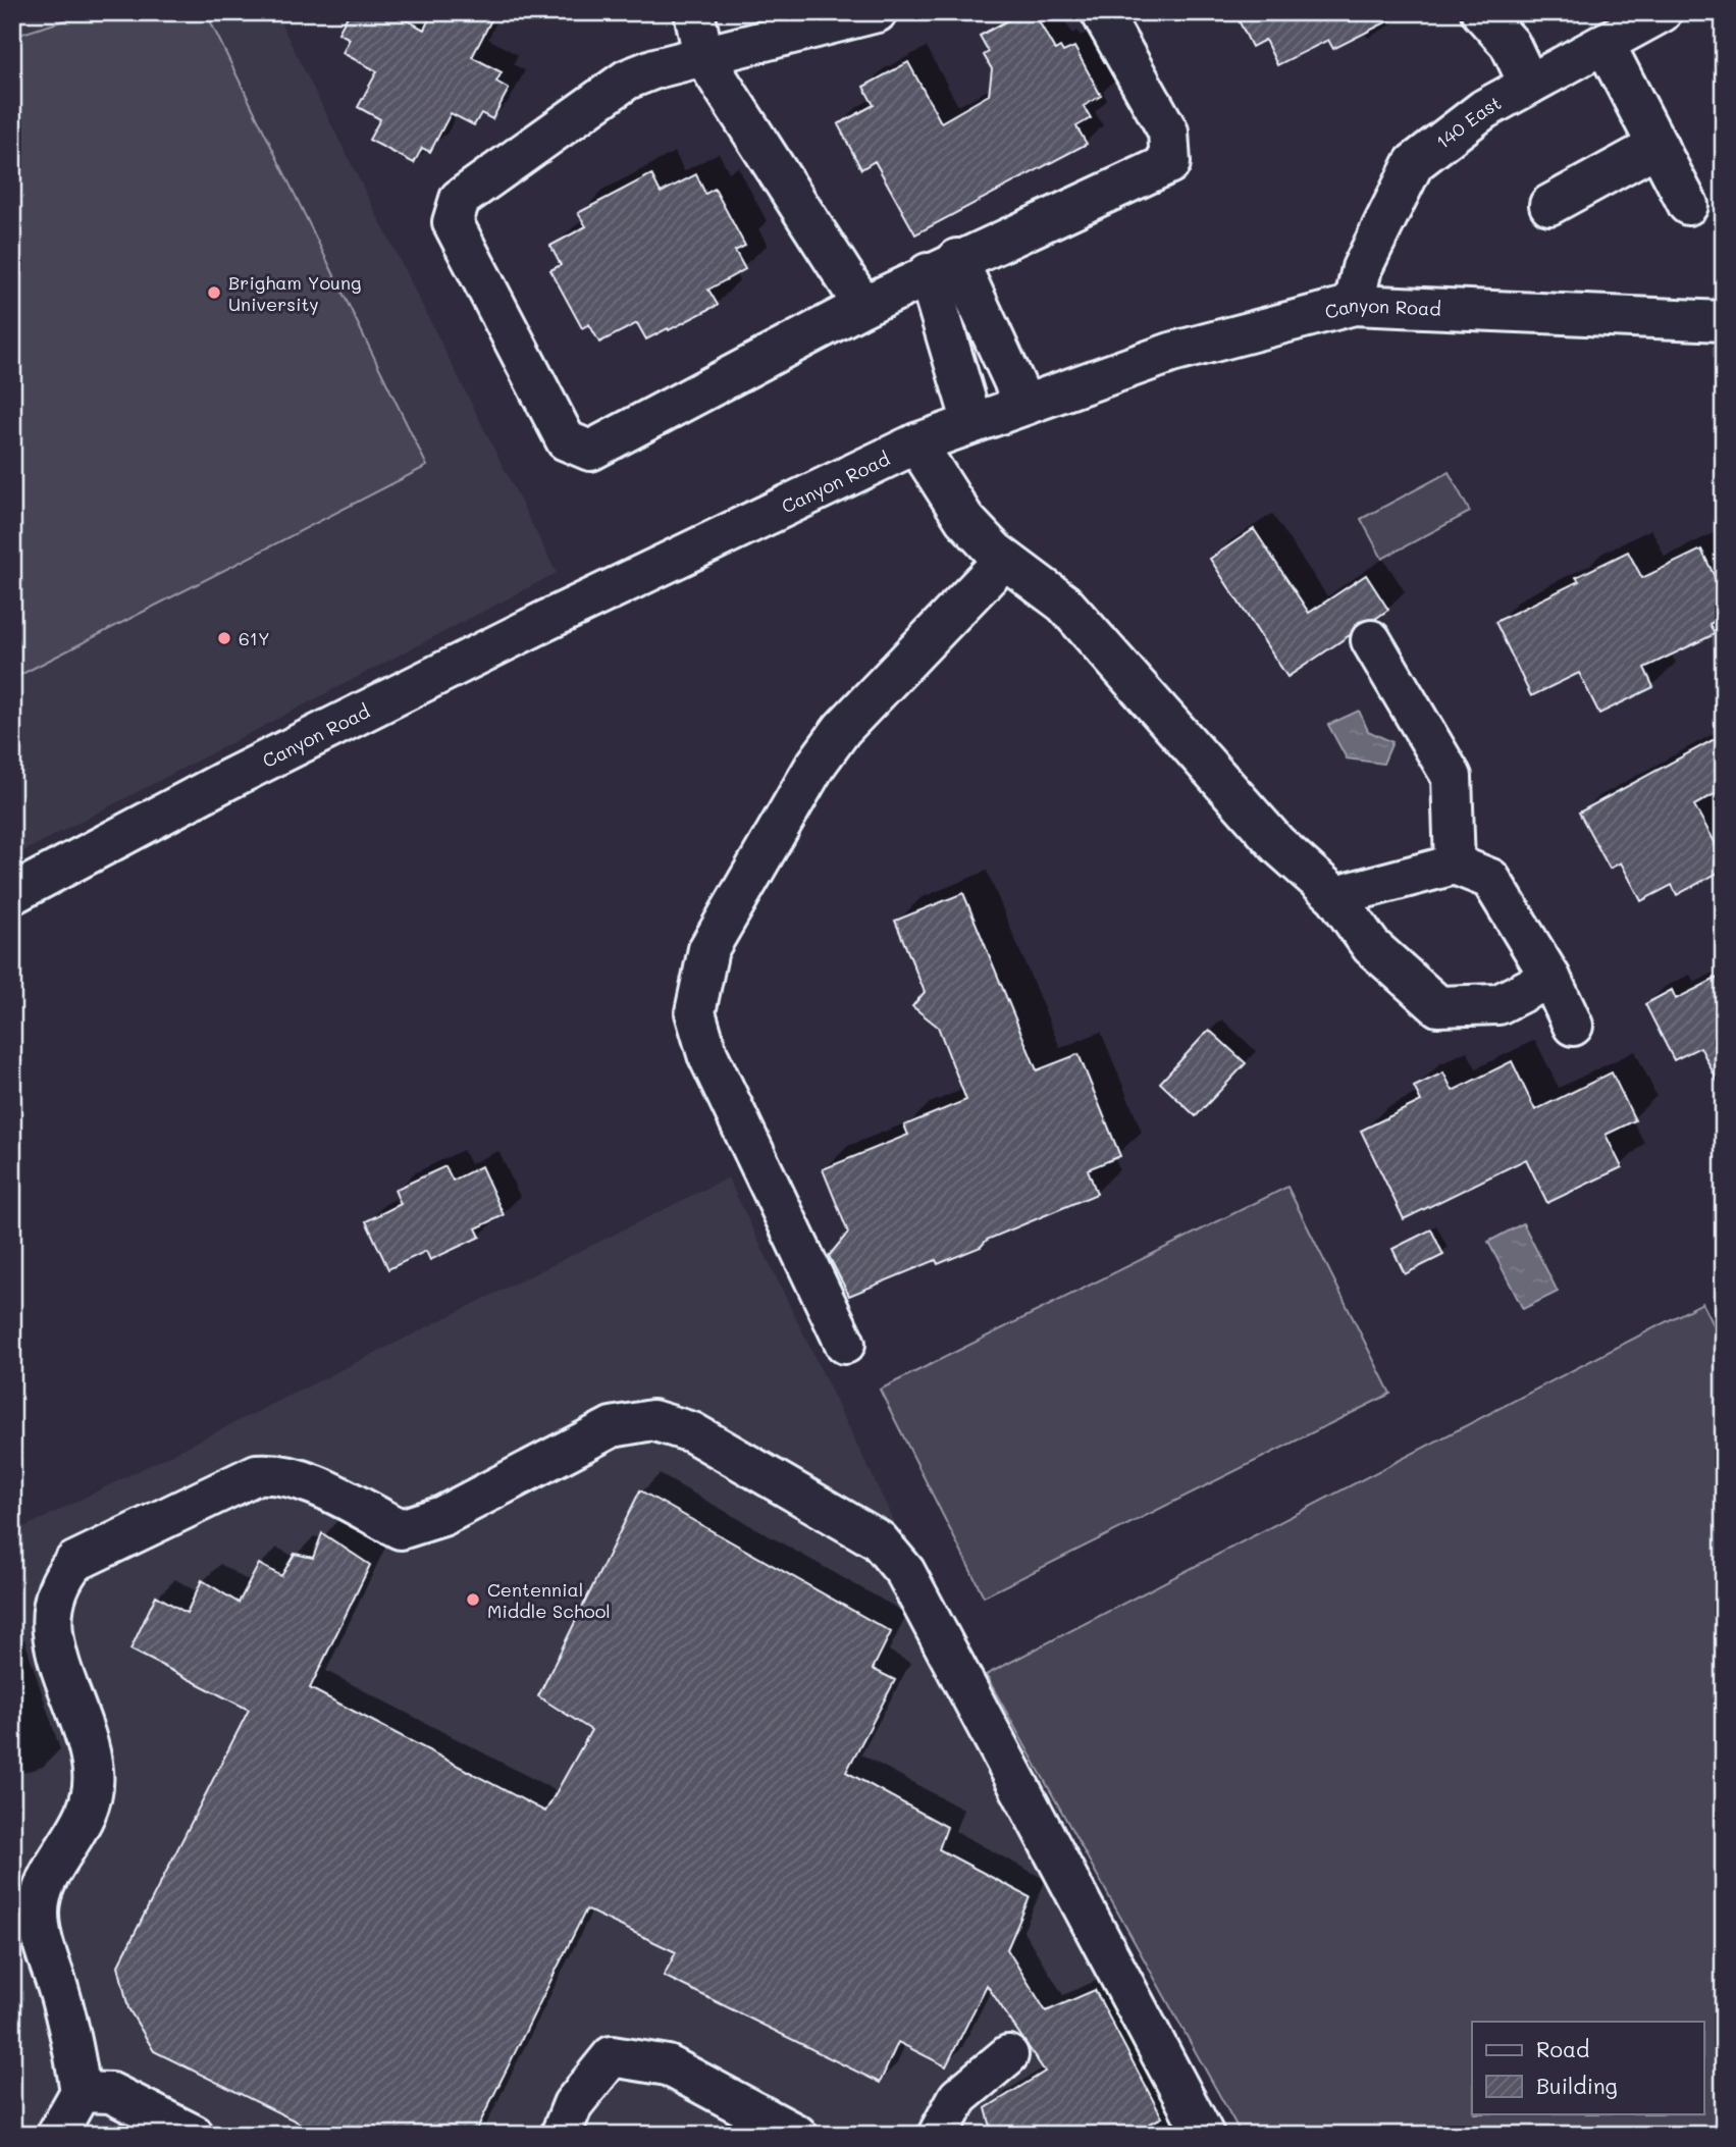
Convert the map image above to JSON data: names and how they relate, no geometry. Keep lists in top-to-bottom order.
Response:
{
  "streets": {
    "main road": ["140 East", "Canyon Road"]
  },
  "crossings": [
    ["140 East", "Canyon Road"]
  ],
  "places": ["Brigham Young University", "61Y", "Centennial Middle School"],
  "legend": ["Road", "Building"]
}
